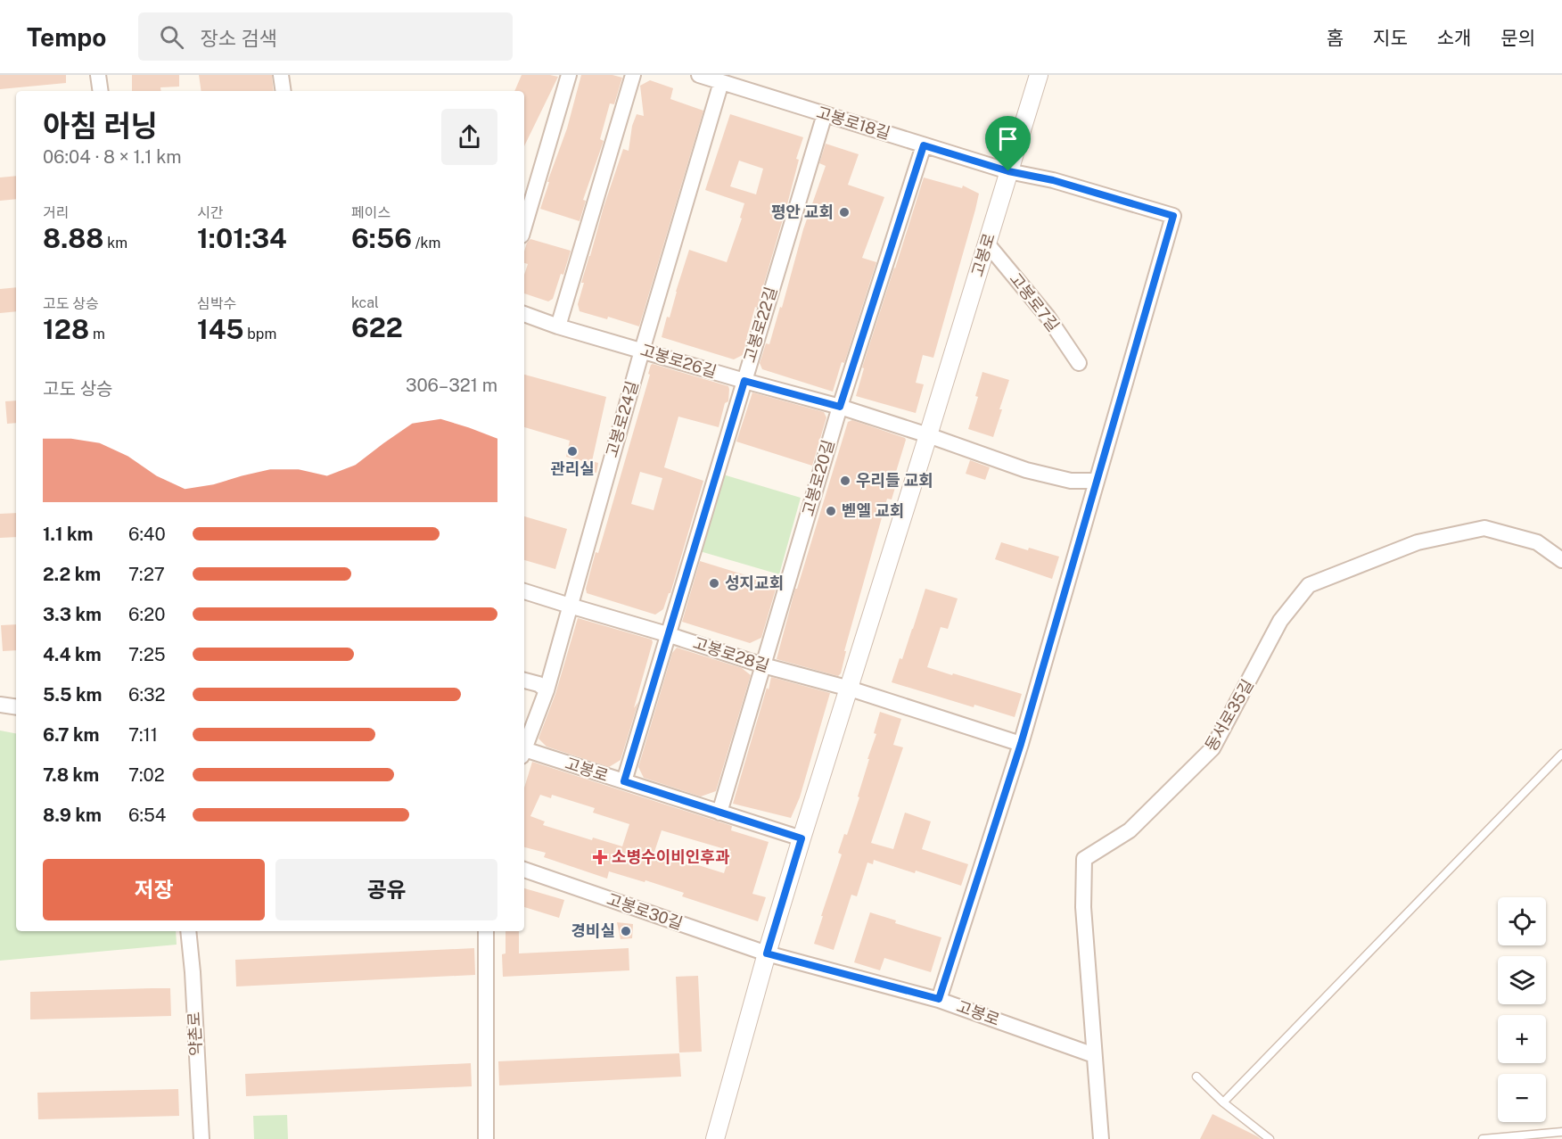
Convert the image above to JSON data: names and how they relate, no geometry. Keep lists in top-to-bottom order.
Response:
{
  "streets": {
    "street": [
      "고봉로18길",
      "고봉로",
      "고봉로7길",
      "고봉로22길",
      "고봉로26길",
      "고봉로24길",
      "고봉로20길",
      "고봉로28길",
      "동서로35길",
      "고봉로30길",
      "약촌로"
    ]
  },
  "crossings": [
    ["고봉로18길", "고봉로"],
    ["고봉로18길", "고봉로22길"],
    ["고봉로18길", "고봉로24길"],
    ["고봉로18길", "고봉로20길"],
    ["고봉로", "고봉로7길"],
    ["고봉로", "고봉로22길"],
    ["고봉로", "고봉로26길"],
    ["고봉로", "고봉로20길"],
    ["고봉로", "고봉로28길"],
    ["고봉로", "동서로35길"],
    ["고봉로", "고봉로30길"],
    ["고봉로22길", "고봉로26길"],
    ["고봉로22길", "고봉로28길"],
    ["고봉로26길", "고봉로24길"],
    ["고봉로26길", "고봉로20길"],
    ["고봉로24길", "고봉로28길"],
    ["고봉로20길", "고봉로28길"]
  ],
  "places": {
    "other": [
      "평안 교회",
      "관리실",
      "우리들 교회",
      "벧엘 교회",
      "성지교회",
      "경비실"
    ],
    "health": ["소병수이비인후과"]
  },
  "page": {
    "header": "Tempo",
    "search": "장소 검색",
    "nav": [
      "홈",
      "지도",
      "소개",
      "문의"
    ],
    "heading": ["아침 러닝", "06:04 · 8 × 1.1 km"],
    "stats": [
      ["거리", "8.88 km"],
      ["시간", "1:01:34"],
      ["페이스", "6:56 /km"],
      ["고도 상승", "128 m"],
      ["심박수", "145 bpm"],
      ["kcal", "622"]
    ],
    "chart": ["고도 상승", "306–321 m"],
    "list": [
      {
        "name": "1.1 km",
        "note": "6:40"
      },
      {
        "name": "2.2 km",
        "note": "7:27"
      },
      {
        "name": "3.3 km",
        "note": "6:20"
      },
      {
        "name": "4.4 km",
        "note": "7:25"
      },
      {
        "name": "5.5 km",
        "note": "6:32"
      },
      {
        "name": "6.7 km",
        "note": "7:11"
      },
      {
        "name": "7.8 km",
        "note": "7:02"
      },
      {
        "name": "8.9 km",
        "note": "6:54"
      }
    ],
    "buttons": ["저장", "공유"],
    "map_buttons": ["+", "−"]
  }
}
